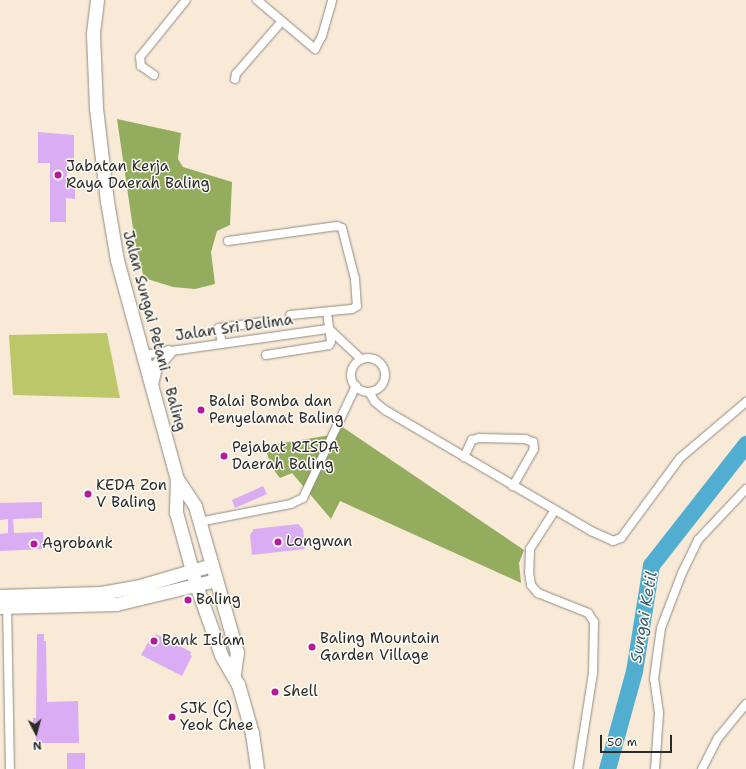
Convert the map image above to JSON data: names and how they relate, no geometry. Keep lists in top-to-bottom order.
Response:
{
  "streets": {
    "main road": ["Jalan Sungai Petani - Baling"],
    "street": ["Jalan Sri Delima"]
  },
  "crossings": [
    ["Jalan Sri Delima", "Jalan Sungai Petani - Baling"]
  ],
  "water": ["Sungai Ketil"],
  "places": [
    "Jabatan Kerja Raya Daerah Baling",
    "Balai Bomba dan Penyelamat Baling",
    "Pejabat RISDA Daerah Baling",
    "KEDA Zon V Baling",
    "Longwan",
    "Agrobank",
    "Baling",
    "Bank Islam",
    "Baling Mountain Garden Village",
    "Shell",
    "SJK (C) Yeok Chee"
  ],
  "scale_bar": "50 m",
  "north": "bottom"
}
